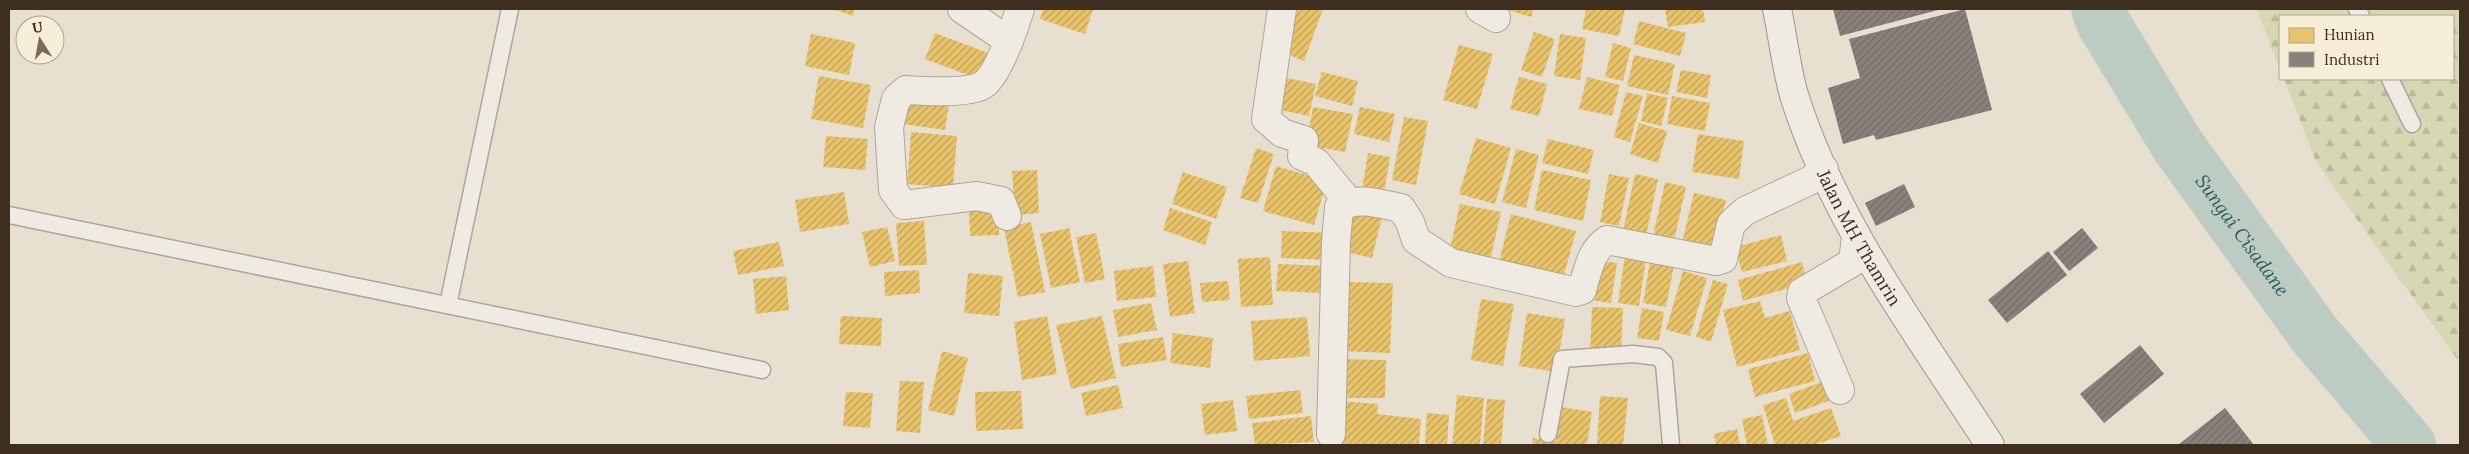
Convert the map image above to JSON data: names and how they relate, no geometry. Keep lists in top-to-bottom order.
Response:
{
  "streets": {
    "street": ["Jalan MH Thamrin"]
  },
  "water": ["Sungai Cisadane"],
  "legend": ["Hunian", "Industri"],
  "north": "top"
}
